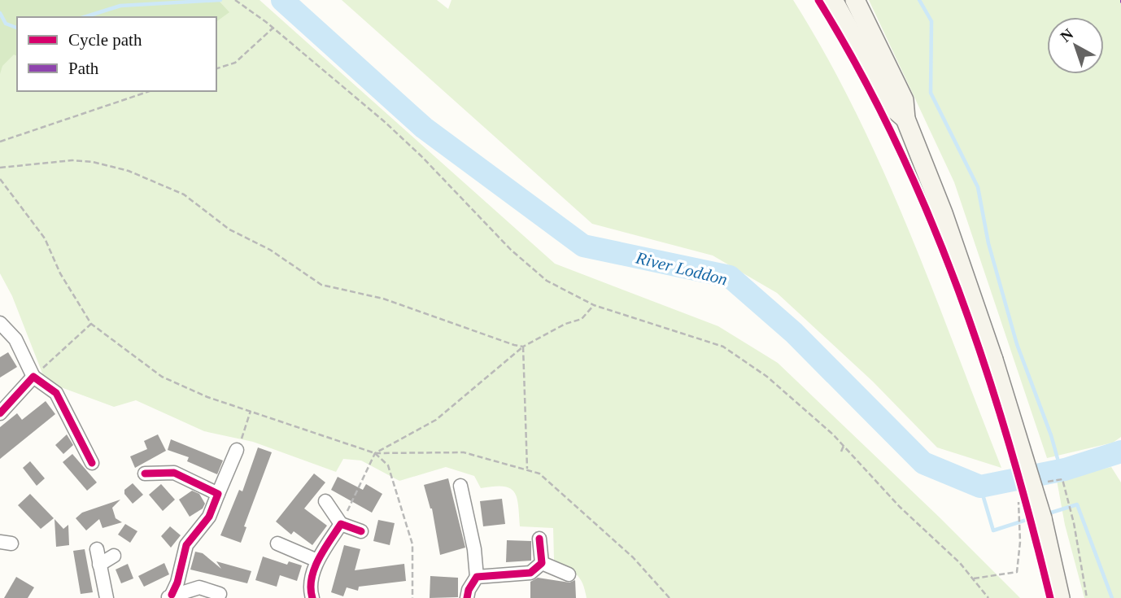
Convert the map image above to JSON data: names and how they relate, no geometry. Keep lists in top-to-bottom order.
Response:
{
  "water": ["River Loddon"],
  "legend": ["Cycle path", "Path"],
  "north": "top left"
}
